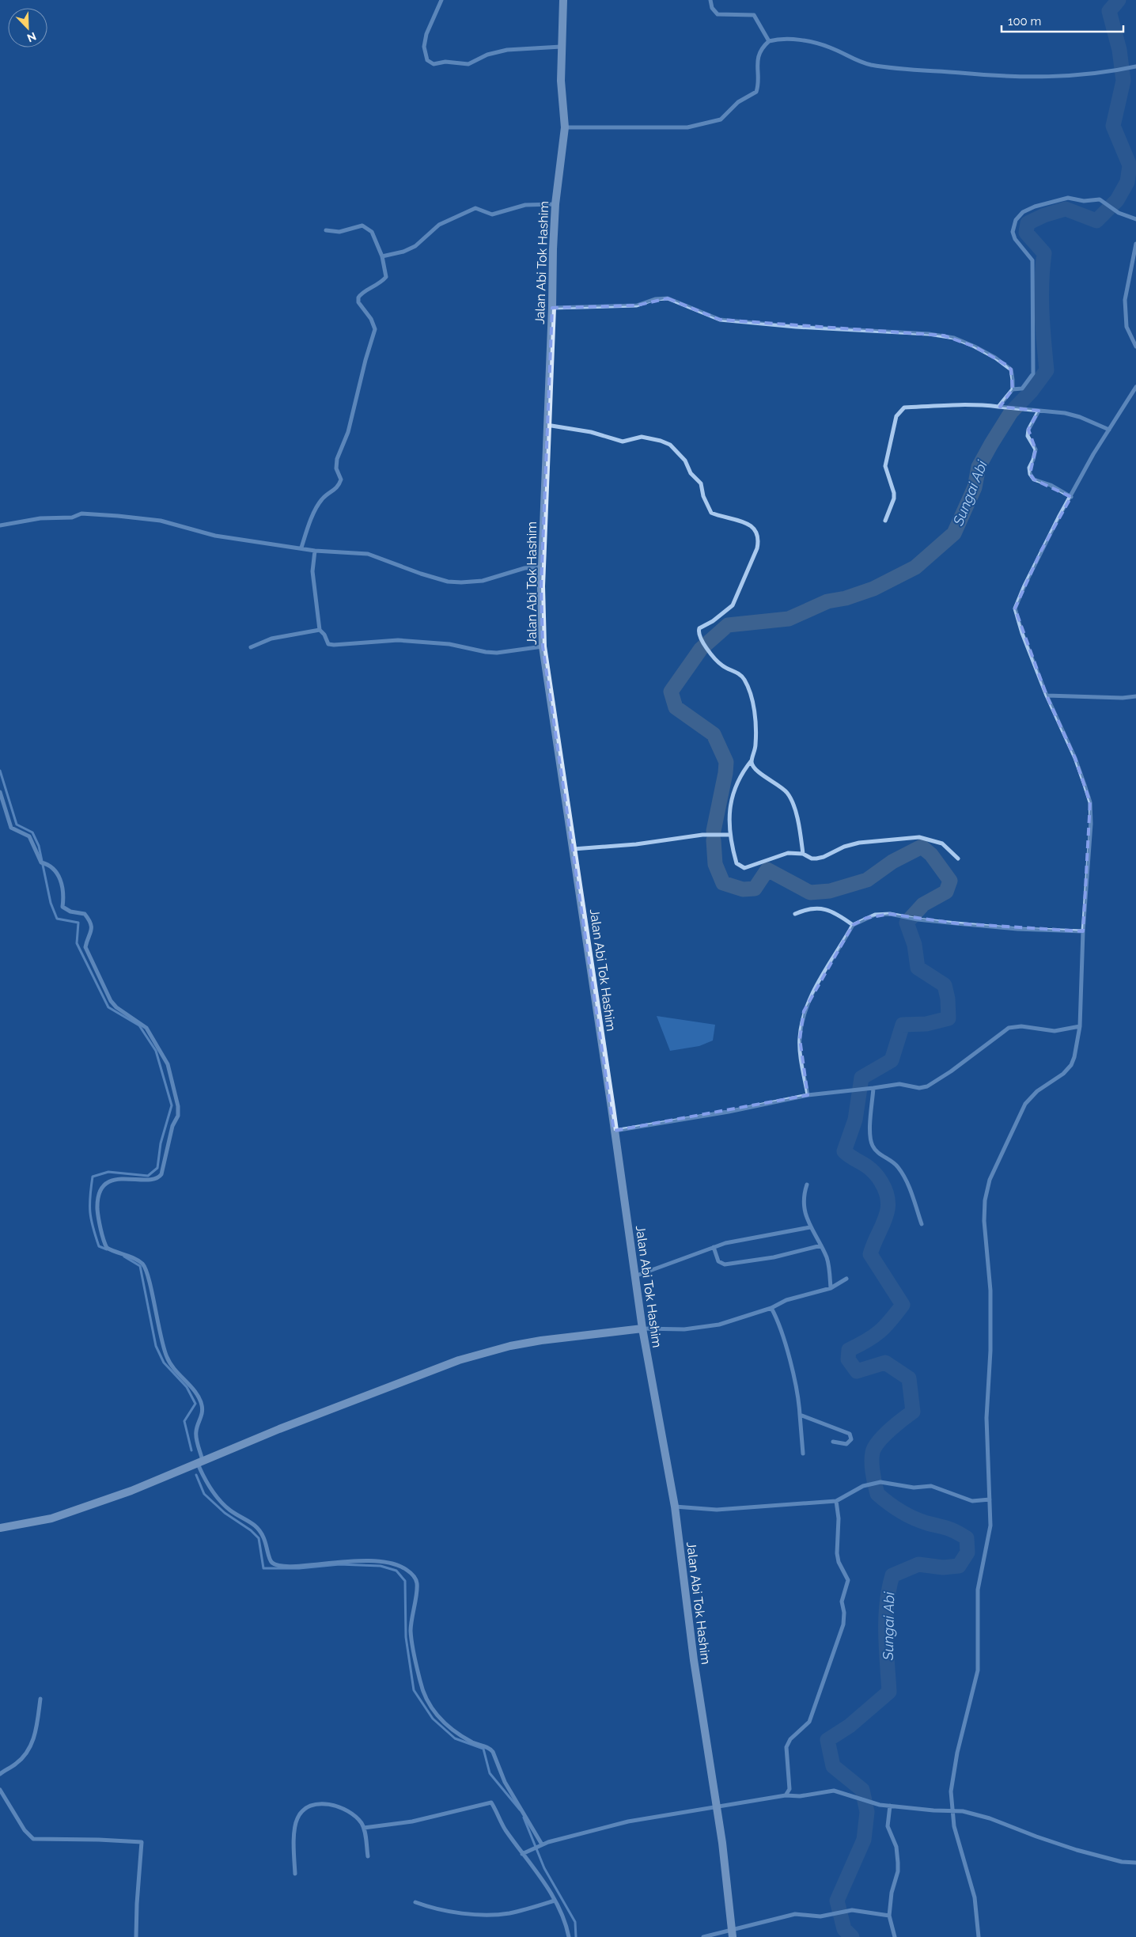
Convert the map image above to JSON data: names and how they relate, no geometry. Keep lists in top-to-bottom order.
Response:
{
  "streets": {
    "main road": ["Jalan Abi Tok Hashim"]
  },
  "water": ["Sungai Abi"],
  "scale_bar": "100 m",
  "north": "bottom right"
}
